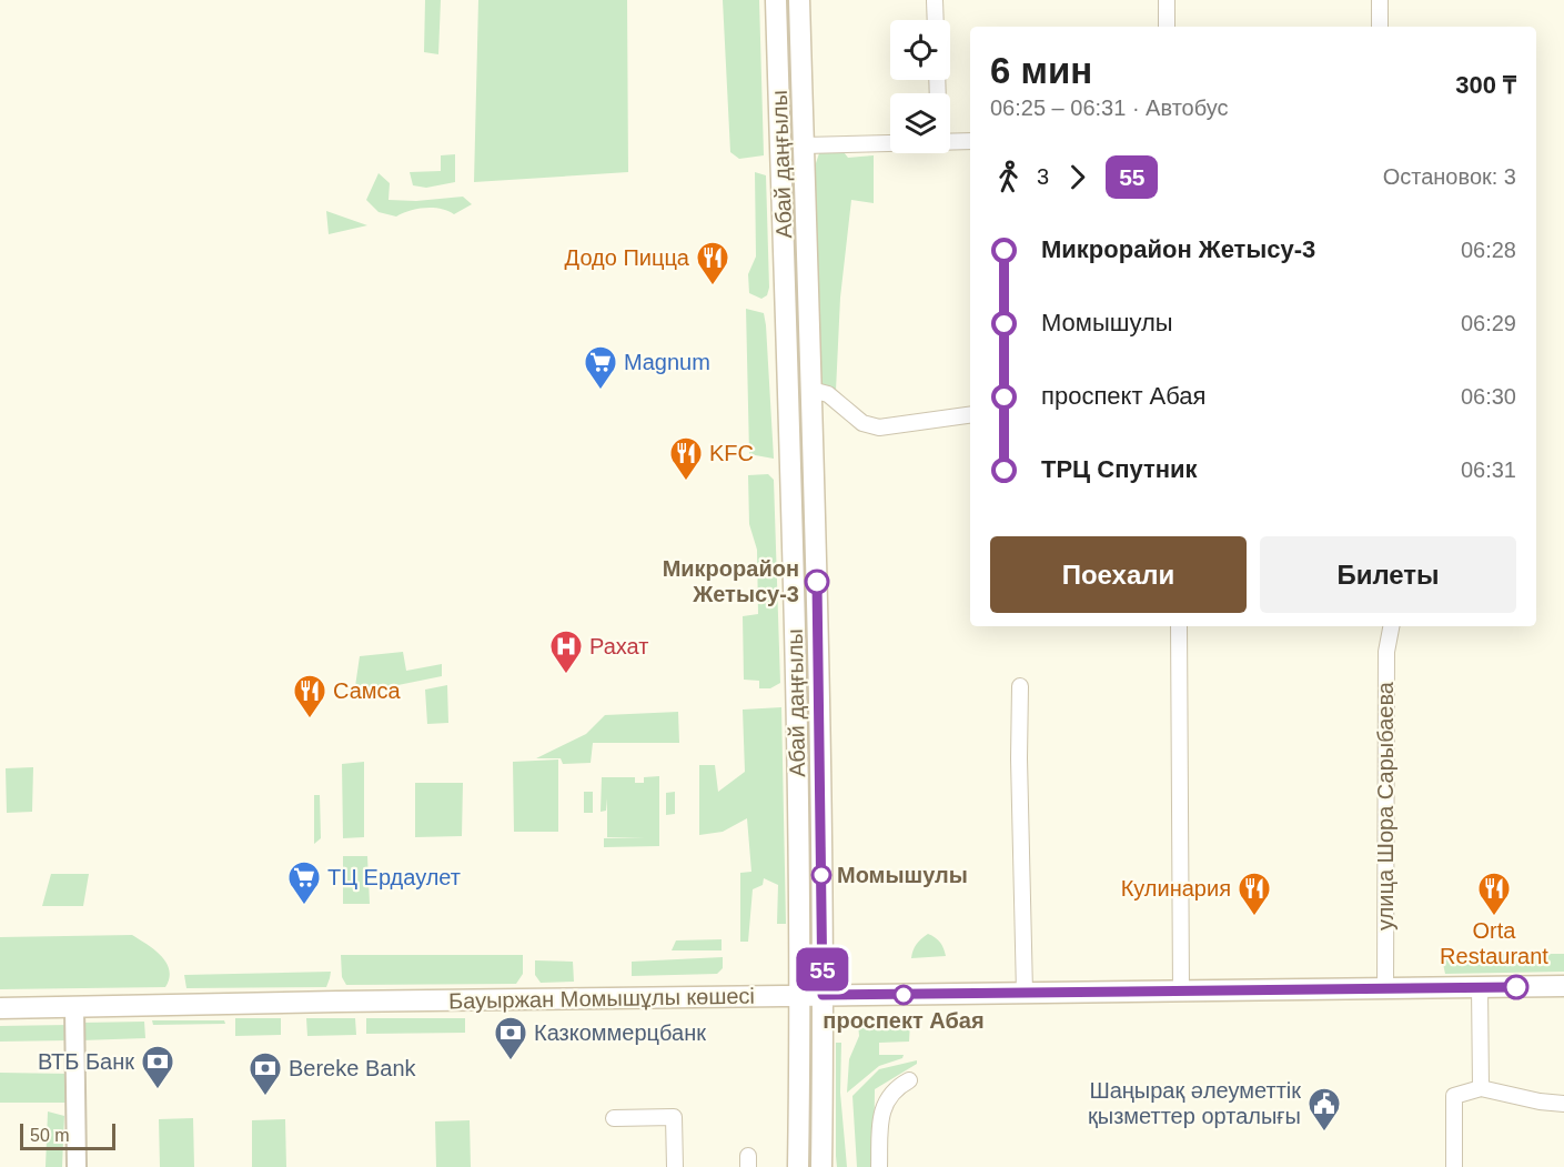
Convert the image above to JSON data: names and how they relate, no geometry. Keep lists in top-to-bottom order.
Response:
{
  "streets": {
    "main road": ["Абай даңғылы", "Бауыржан Момышұлы көшесі"],
    "street": ["улица Шора Сарыбаева"]
  },
  "crossings": [
    ["Абай даңғылы", "Бауыржан Момышұлы көшесі"],
    ["улица Шора Сарыбаева", "Бауыржан Момышұлы көшесі"]
  ],
  "places": {
    "restaurant": [
      "Додо Пицца",
      "KFC",
      "Самса",
      "Кулинария",
      "Orta Restaurant"
    ],
    "supermarket": ["Magnum", "ТЦ Ердаулет"],
    "other": ["Микрорайон Жетысу-3", "Момышулы", "проспект Абая"],
    "hospital": ["Рахат"],
    "bank": ["Казкоммерцбанк", "ВТБ Банк", "Bereke Bank"],
    "public building": ["Шаңырақ әлеуметтік қызметтер орталығы"]
  },
  "lines": ["bus line 55"],
  "scale_bar": "50 m",
  "page": {
    "on_map": "55",
    "heading": ["6 мин", "06:25 – 06:31 · Автобус", "300 ₸"],
    "legs": ["3", "55", "Остановок: 3"],
    "list": [
      {
        "name": "Микрорайон Жетысу-3",
        "value": "06:28"
      },
      {
        "name": "Момышулы",
        "value": "06:29"
      },
      {
        "name": "проспект Абая",
        "value": "06:30"
      },
      {
        "name": "ТРЦ Спутник",
        "value": "06:31"
      }
    ],
    "buttons": ["Поехали", "Билеты"],
    "scale": "50 m"
  }
}
